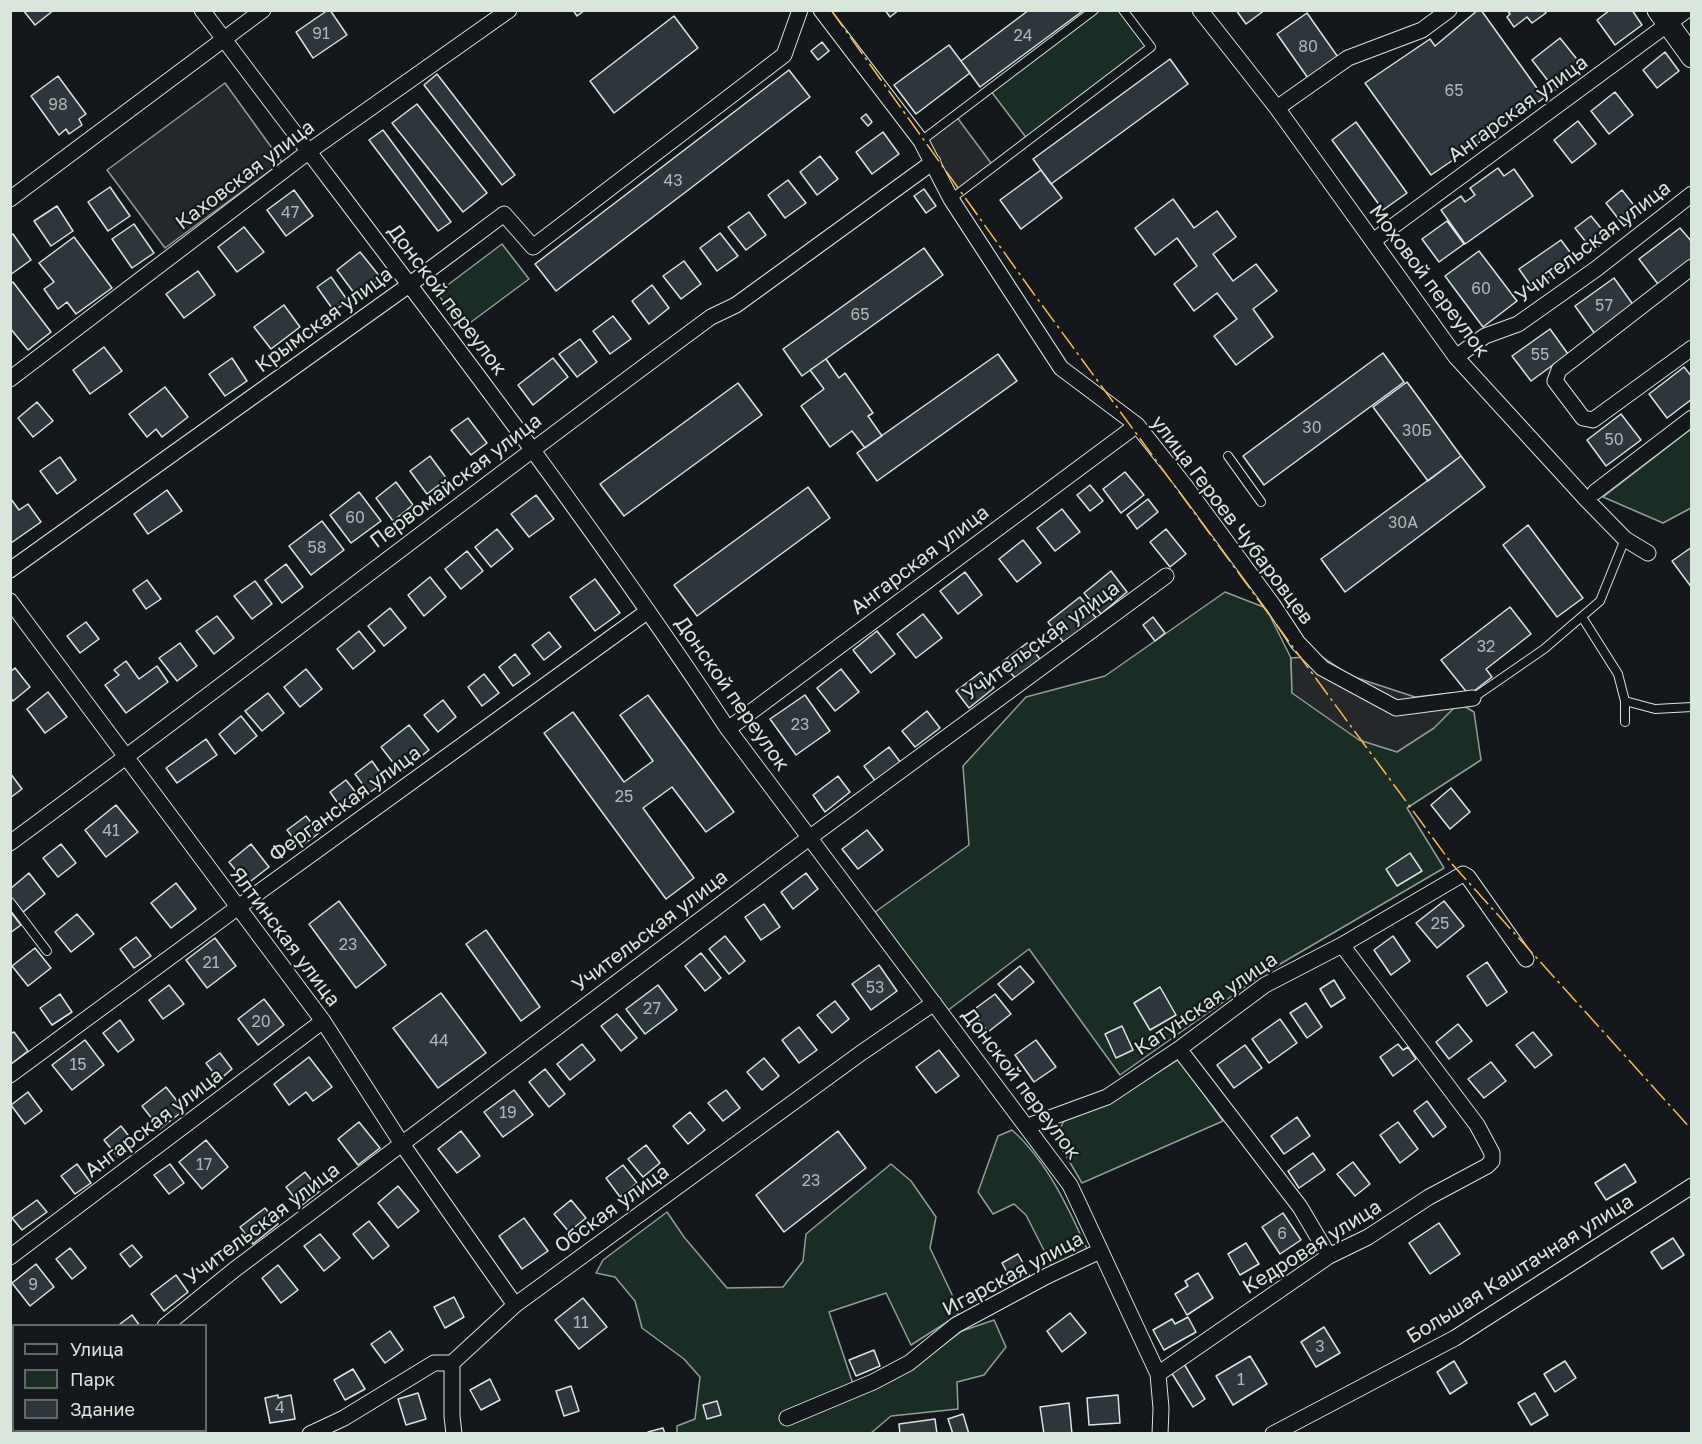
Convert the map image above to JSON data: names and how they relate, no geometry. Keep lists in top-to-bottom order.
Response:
{
  "streets": {
    "street": [
      "Ангарская улица",
      "Каховская улица",
      "Учительская улица",
      "Моховой переулок",
      "Донской переулок",
      "Крымская улица",
      "Первомайская улица",
      "улица Героев Чубаровцев",
      "Ферганская улица",
      "Ялтинская улица",
      "Катунская улица",
      "Обская улица",
      "Кедровая улица",
      "Большая Каштачная улица",
      "Игарская улица"
    ]
  },
  "crossings": [
    ["Ангарская улица", "Моховой переулок"],
    ["Ангарская улица", "Донской переулок"],
    ["Ангарская улица", "улица Героев Чубаровцев"],
    ["Ангарская улица", "Ялтинская улица"],
    ["Каховская улица", "Донской переулок"],
    ["Учительская улица", "Моховой переулок"],
    ["Учительская улица", "Донской переулок"],
    ["Учительская улица", "Ялтинская улица"],
    ["Донской переулок", "Крымская улица"],
    ["Донской переулок", "Первомайская улица"],
    ["Донской переулок", "Ферганская улица"],
    ["Донской переулок", "Катунская улица"],
    ["Донской переулок", "Обская улица"],
    ["Донской переулок", "Кедровая улица"],
    ["Донской переулок", "Игарская улица"],
    ["Первомайская улица", "улица Героев Чубаровцев"],
    ["Первомайская улица", "Ялтинская улица"],
    ["Ферганская улица", "Ялтинская улица"],
    ["Ялтинская улица", "Обская улица"],
    ["Катунская улица", "Кедровая улица"]
  ],
  "house_numbers": [
    "91",
    "24",
    "80",
    "65",
    "98",
    "43",
    "47",
    "60",
    "57",
    "65",
    "55",
    "30",
    "30Б",
    "50",
    "60",
    "30А",
    "58",
    "32",
    "23",
    "25",
    "41",
    "25",
    "23",
    "21",
    "53",
    "27",
    "20",
    "44",
    "15",
    "19",
    "17",
    "23",
    "6",
    "9",
    "11",
    "3",
    "1",
    "4"
  ],
  "legend": ["Улица", "Парк", "Здание"]
}
